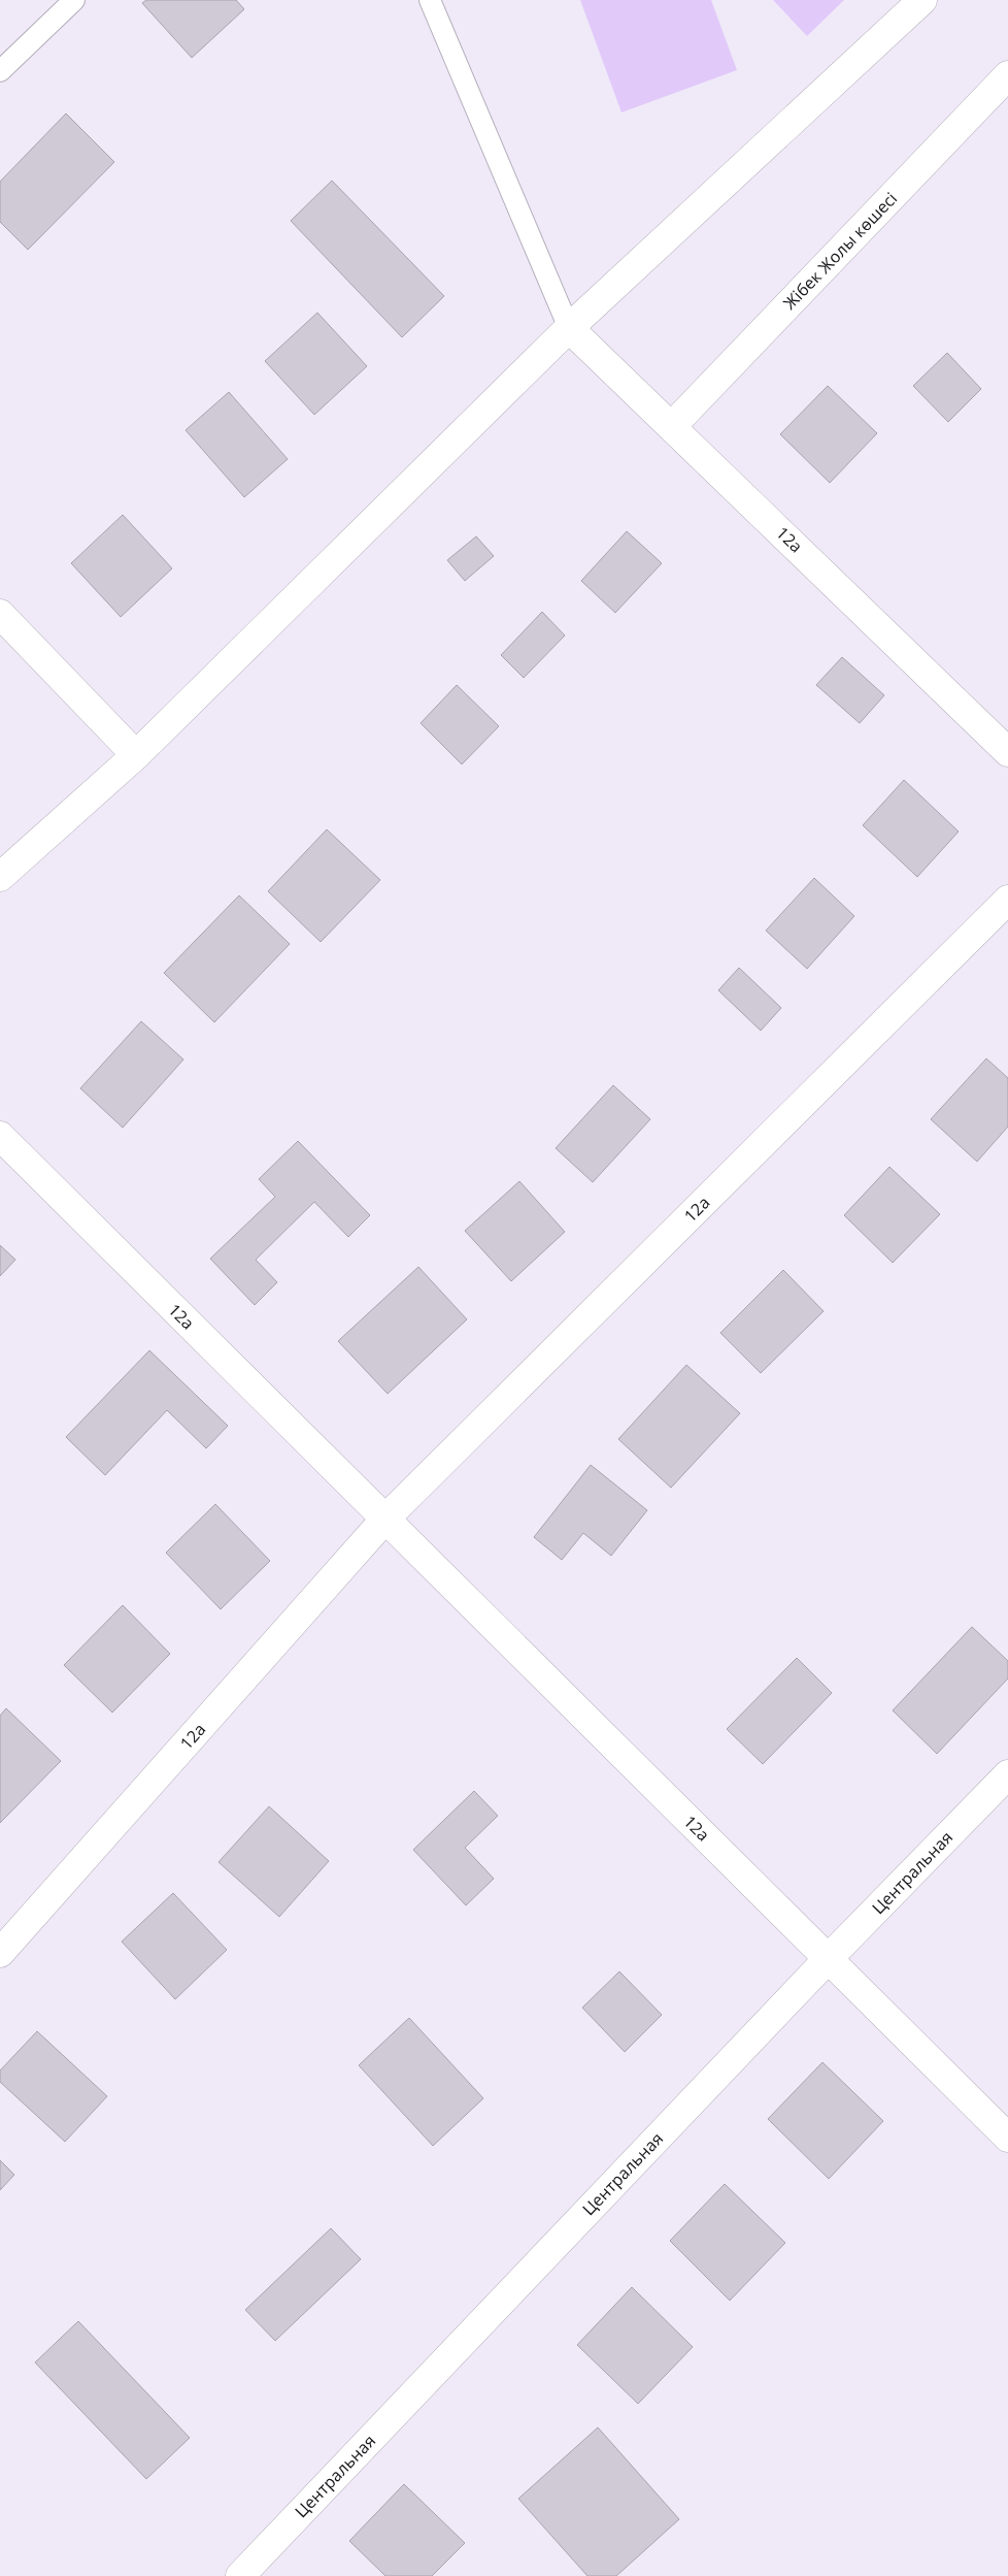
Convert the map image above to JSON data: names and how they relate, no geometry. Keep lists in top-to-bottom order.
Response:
{
  "streets": {
    "street": ["Жібек Жолы көшесі", "12а", "Центральная"]
  },
  "crossings": [
    ["Жібек Жолы көшесі", "12а"],
    ["12а", "Центральная"]
  ]
}
